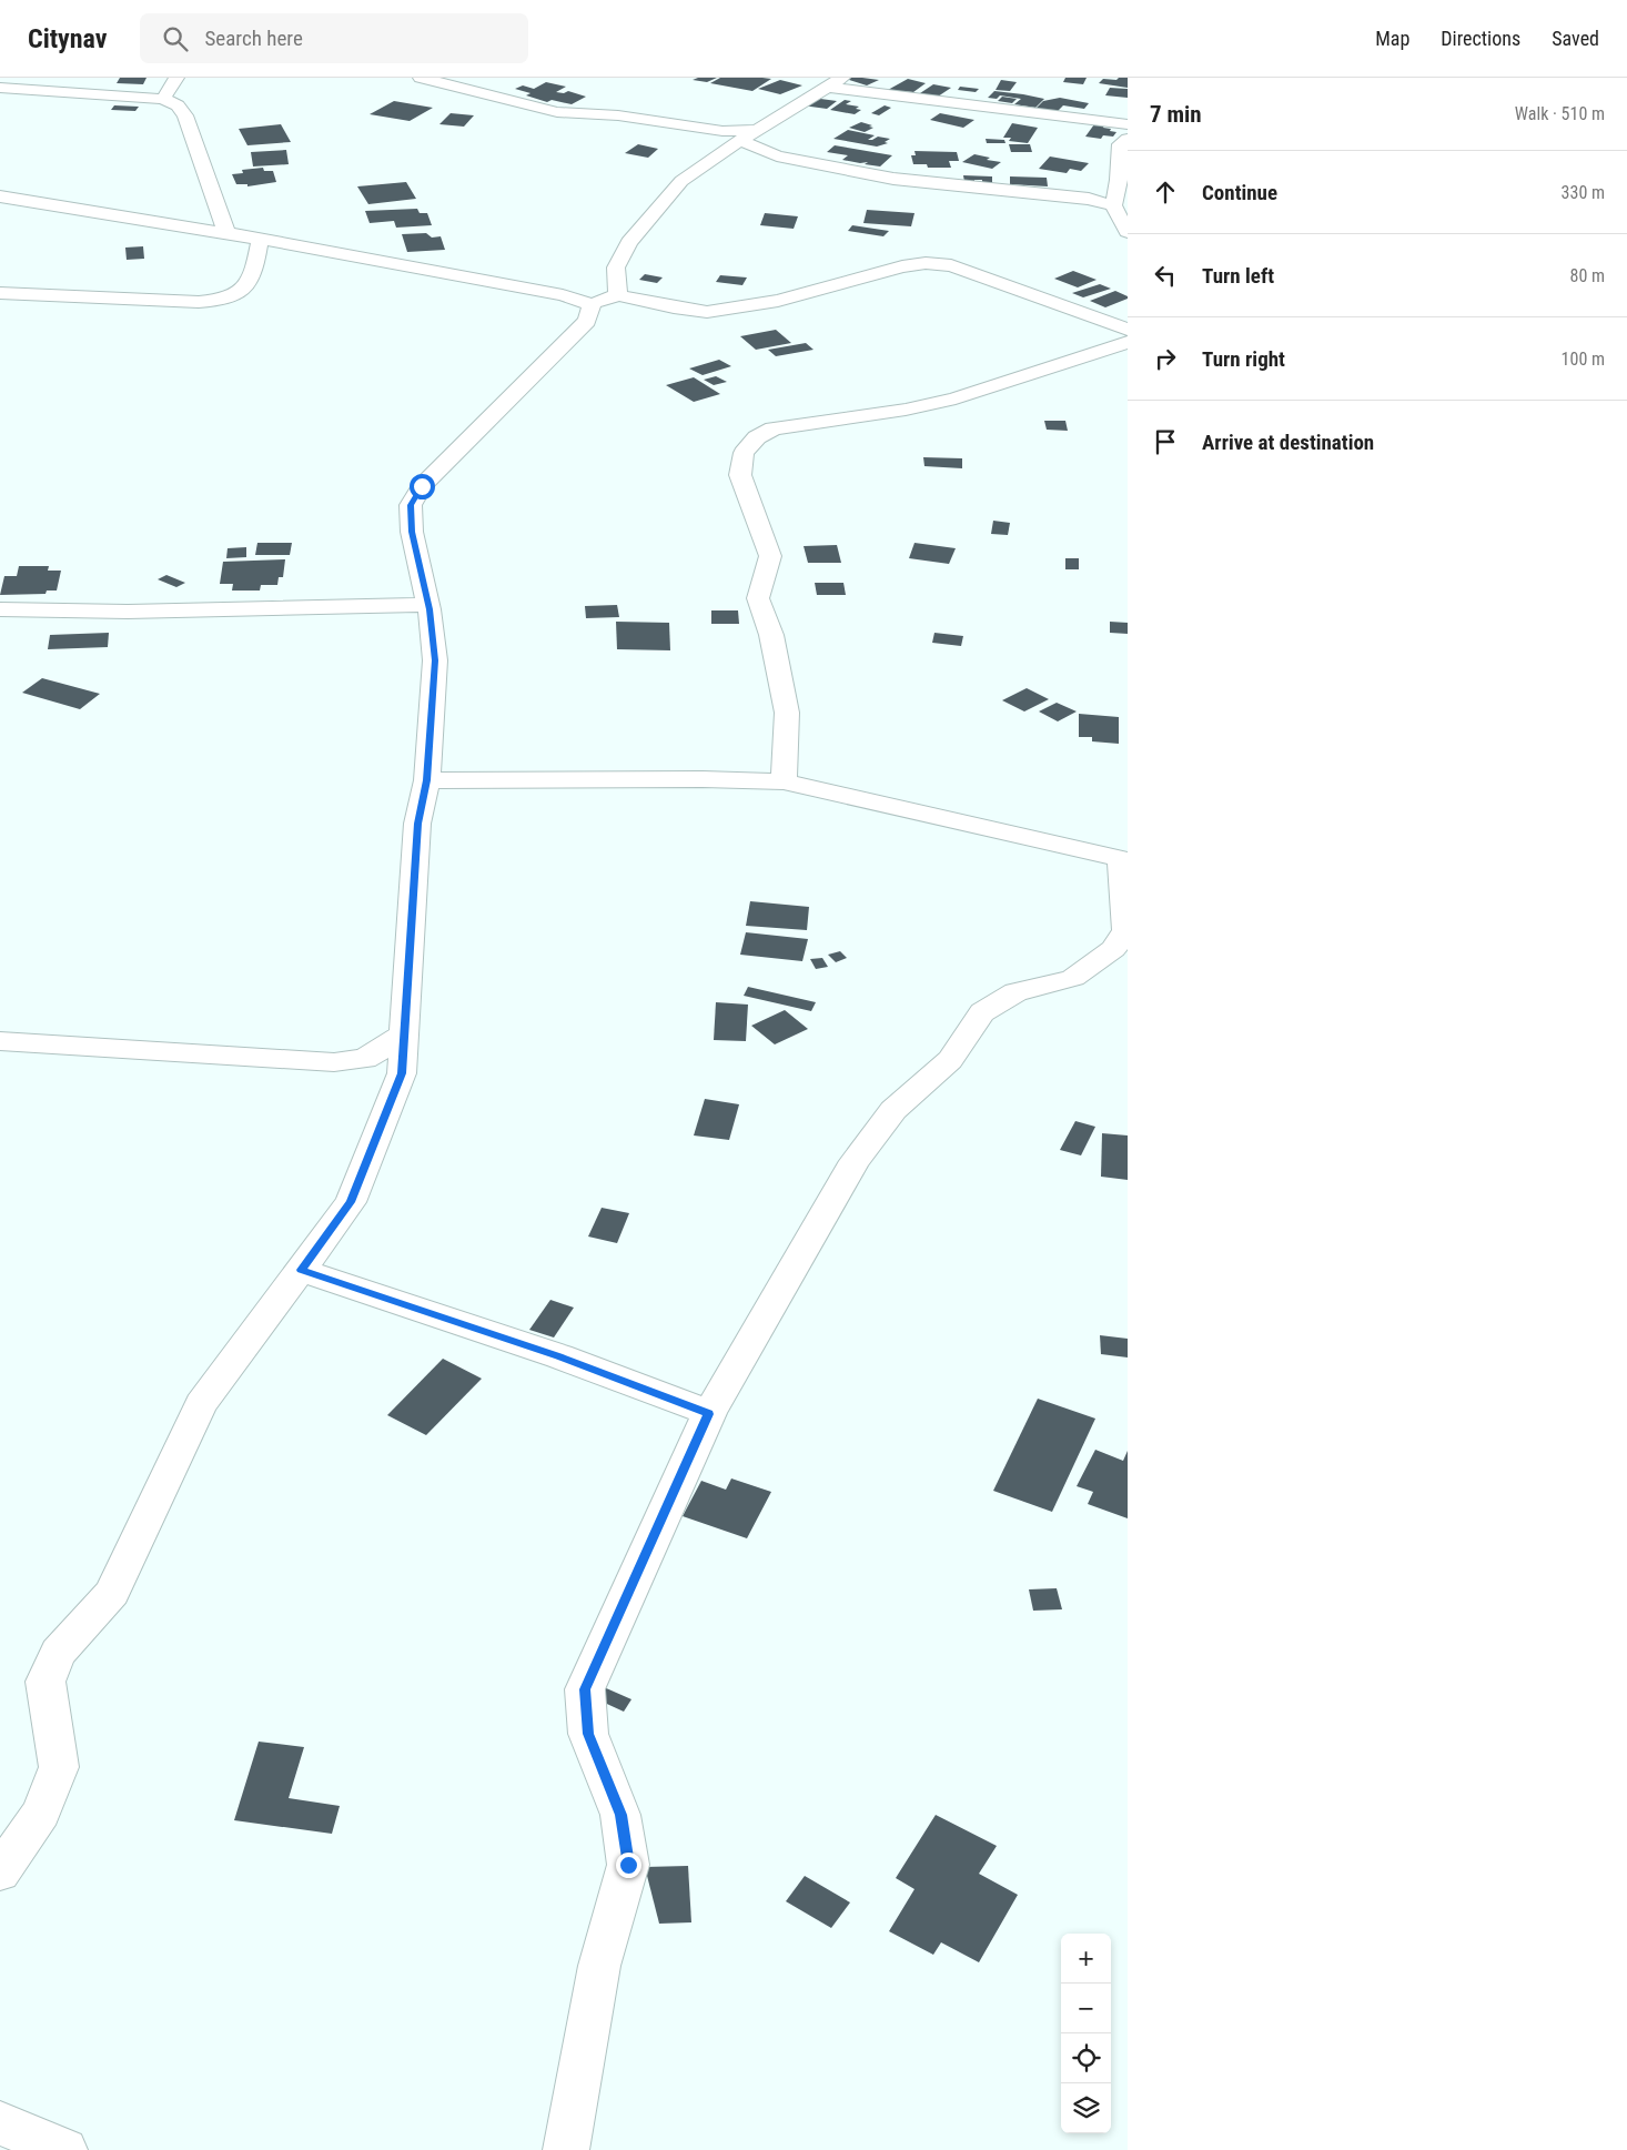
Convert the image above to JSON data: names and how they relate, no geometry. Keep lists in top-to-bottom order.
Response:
{
  "page": {
    "header": "Citynav",
    "search": "Search here",
    "nav": ["Map", "Directions", "Saved"],
    "heading": ["7 min", "Walk · 510 m"],
    "list": [
      ["Continue", "330 m"],
      ["Turn left", "80 m"],
      ["Turn right", "100 m"],
      "Arrive at destination"
    ],
    "map_buttons": ["+", "−"]
  }
}
